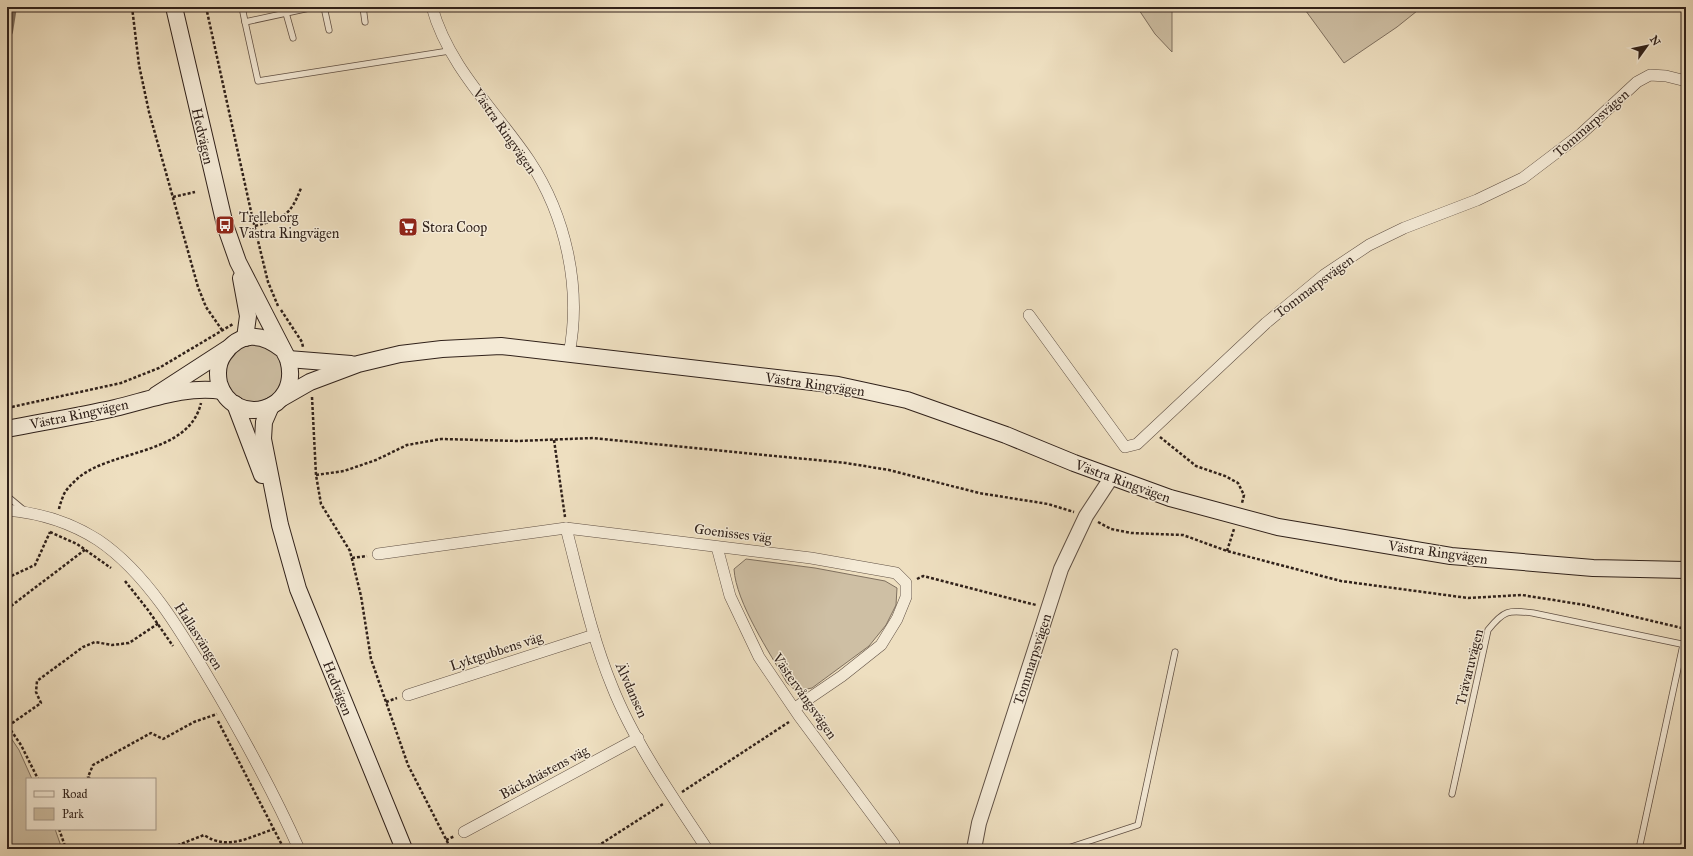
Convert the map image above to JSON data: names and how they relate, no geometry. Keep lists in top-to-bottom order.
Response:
{
  "streets": {
    "main road": ["Västra Ringvägen", "Hedvägen"],
    "street": [
      "Tommarpsvägen",
      "Goenisses väg",
      "Hallasvängen",
      "Lyktgubbens väg",
      "Älvdansen",
      "Västervångsvägen",
      "Bäckahästens väg"
    ],
    "lane": ["Trävaruvägen"]
  },
  "crossings": [
    ["Tommarpsvägen", "Västra Ringvägen"],
    ["Västra Ringvägen", "Hedvägen"],
    ["Goenisses väg", "Älvdansen"],
    ["Goenisses väg", "Västervångsvägen"],
    ["Lyktgubbens väg", "Älvdansen"],
    ["Älvdansen", "Bäckahästens väg"]
  ],
  "places": {
    "bus stop": ["Trelleborg Västra Ringvägen"],
    "supermarket": ["Stora Coop"]
  },
  "legend": ["Road", "Park"],
  "north": "top right"
}
